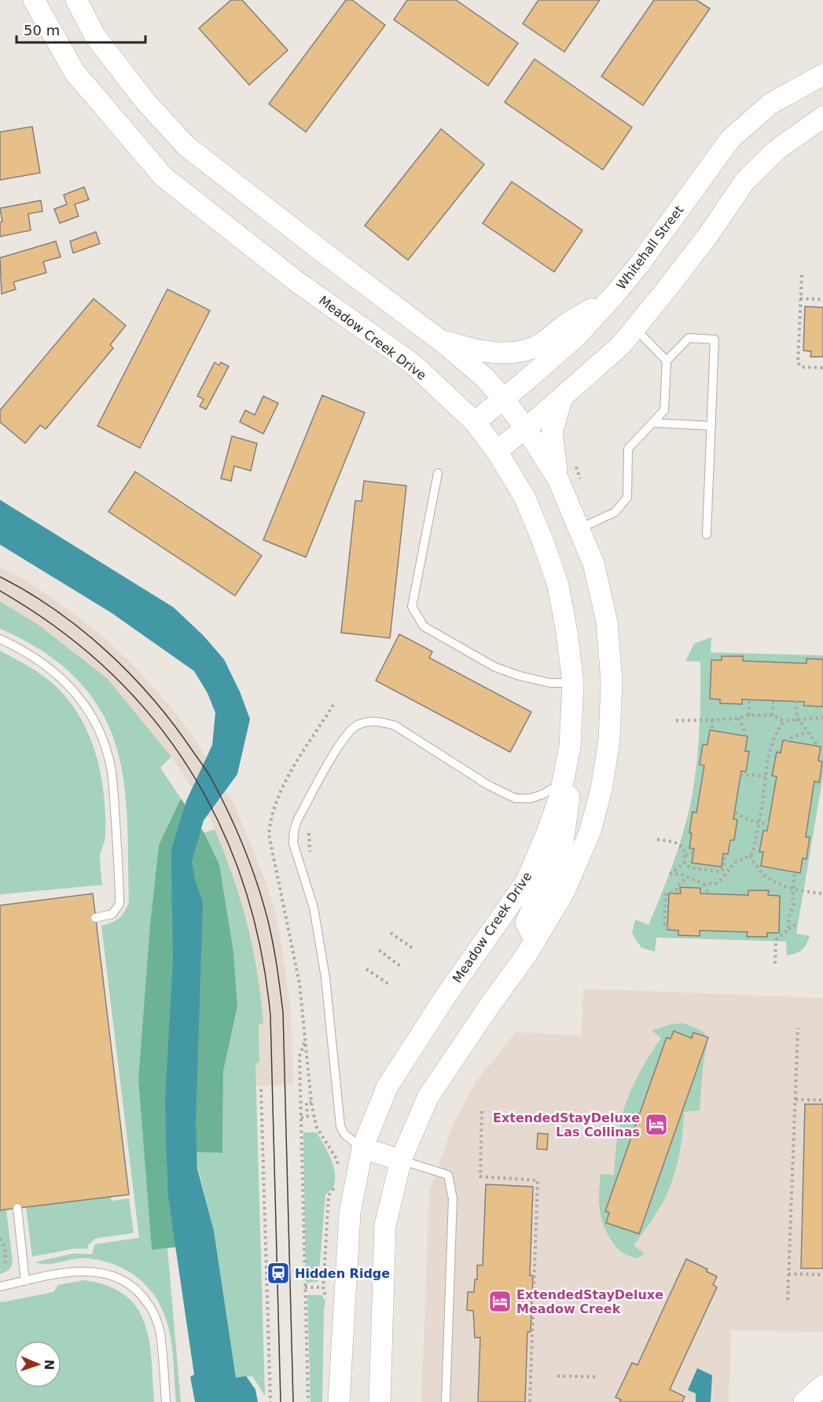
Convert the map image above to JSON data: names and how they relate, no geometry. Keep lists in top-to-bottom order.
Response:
{
  "streets": {
    "street": ["Whitehall Street", "Meadow Creek Drive"]
  },
  "crossings": [
    ["Whitehall Street", "Meadow Creek Drive"]
  ],
  "places": {
    "hotel": ["ExtendedStayDeluxe Las Collinas", "ExtendedStayDeluxe Meadow Creek"],
    "station": ["Hidden Ridge"]
  },
  "scale_bar": "50 m",
  "north": "right"
}
